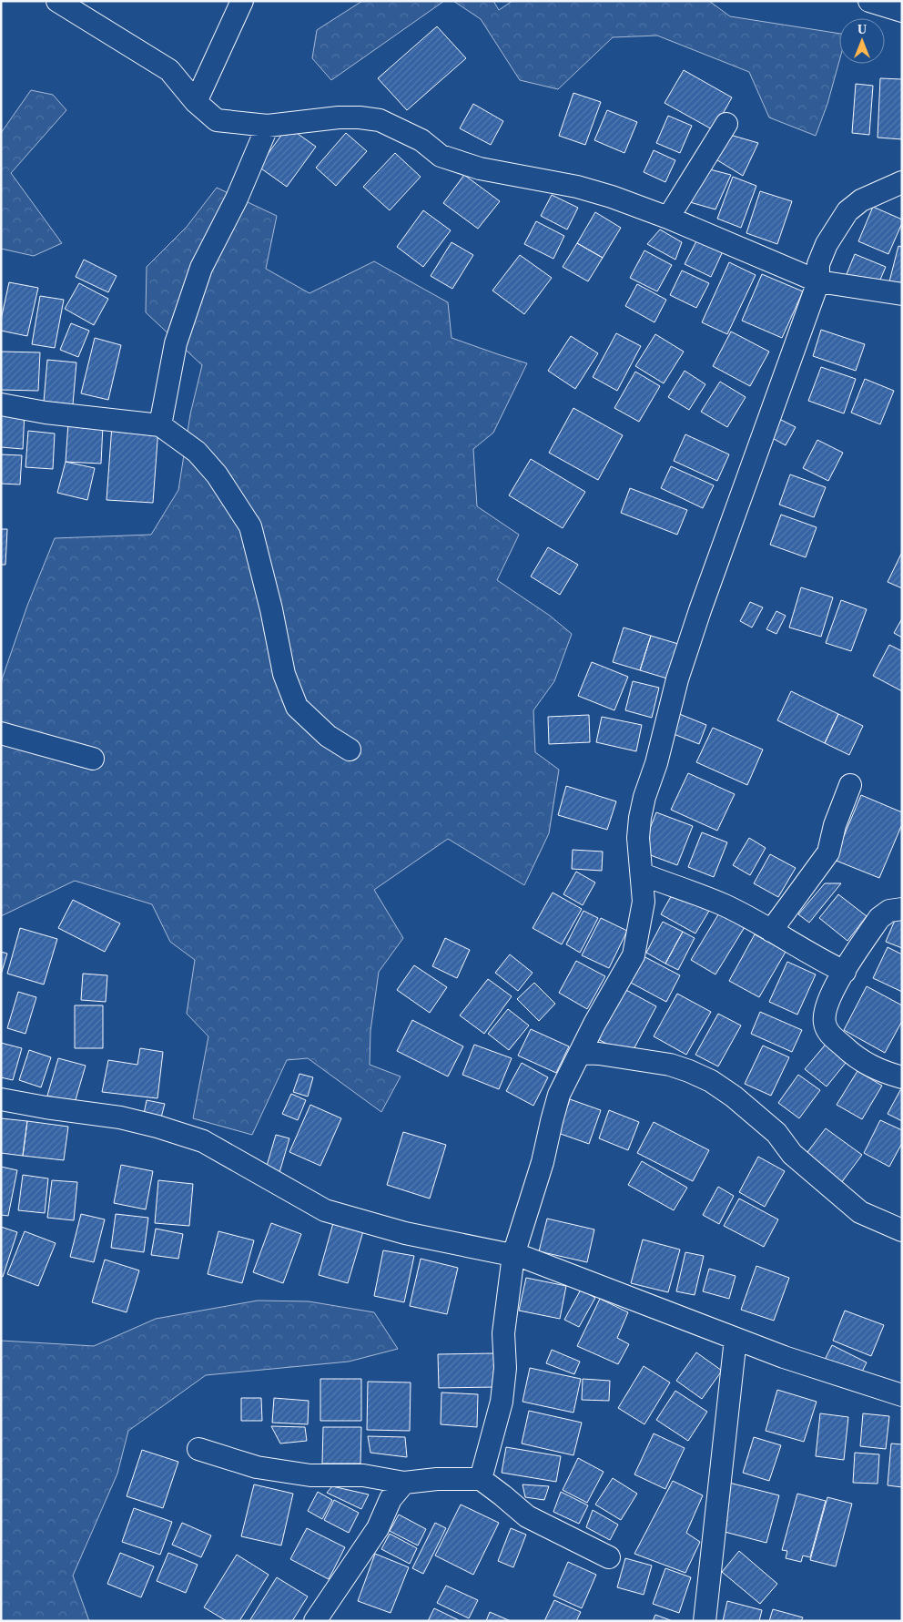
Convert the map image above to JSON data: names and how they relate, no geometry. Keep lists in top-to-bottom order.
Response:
{
  "north": "top"
}
